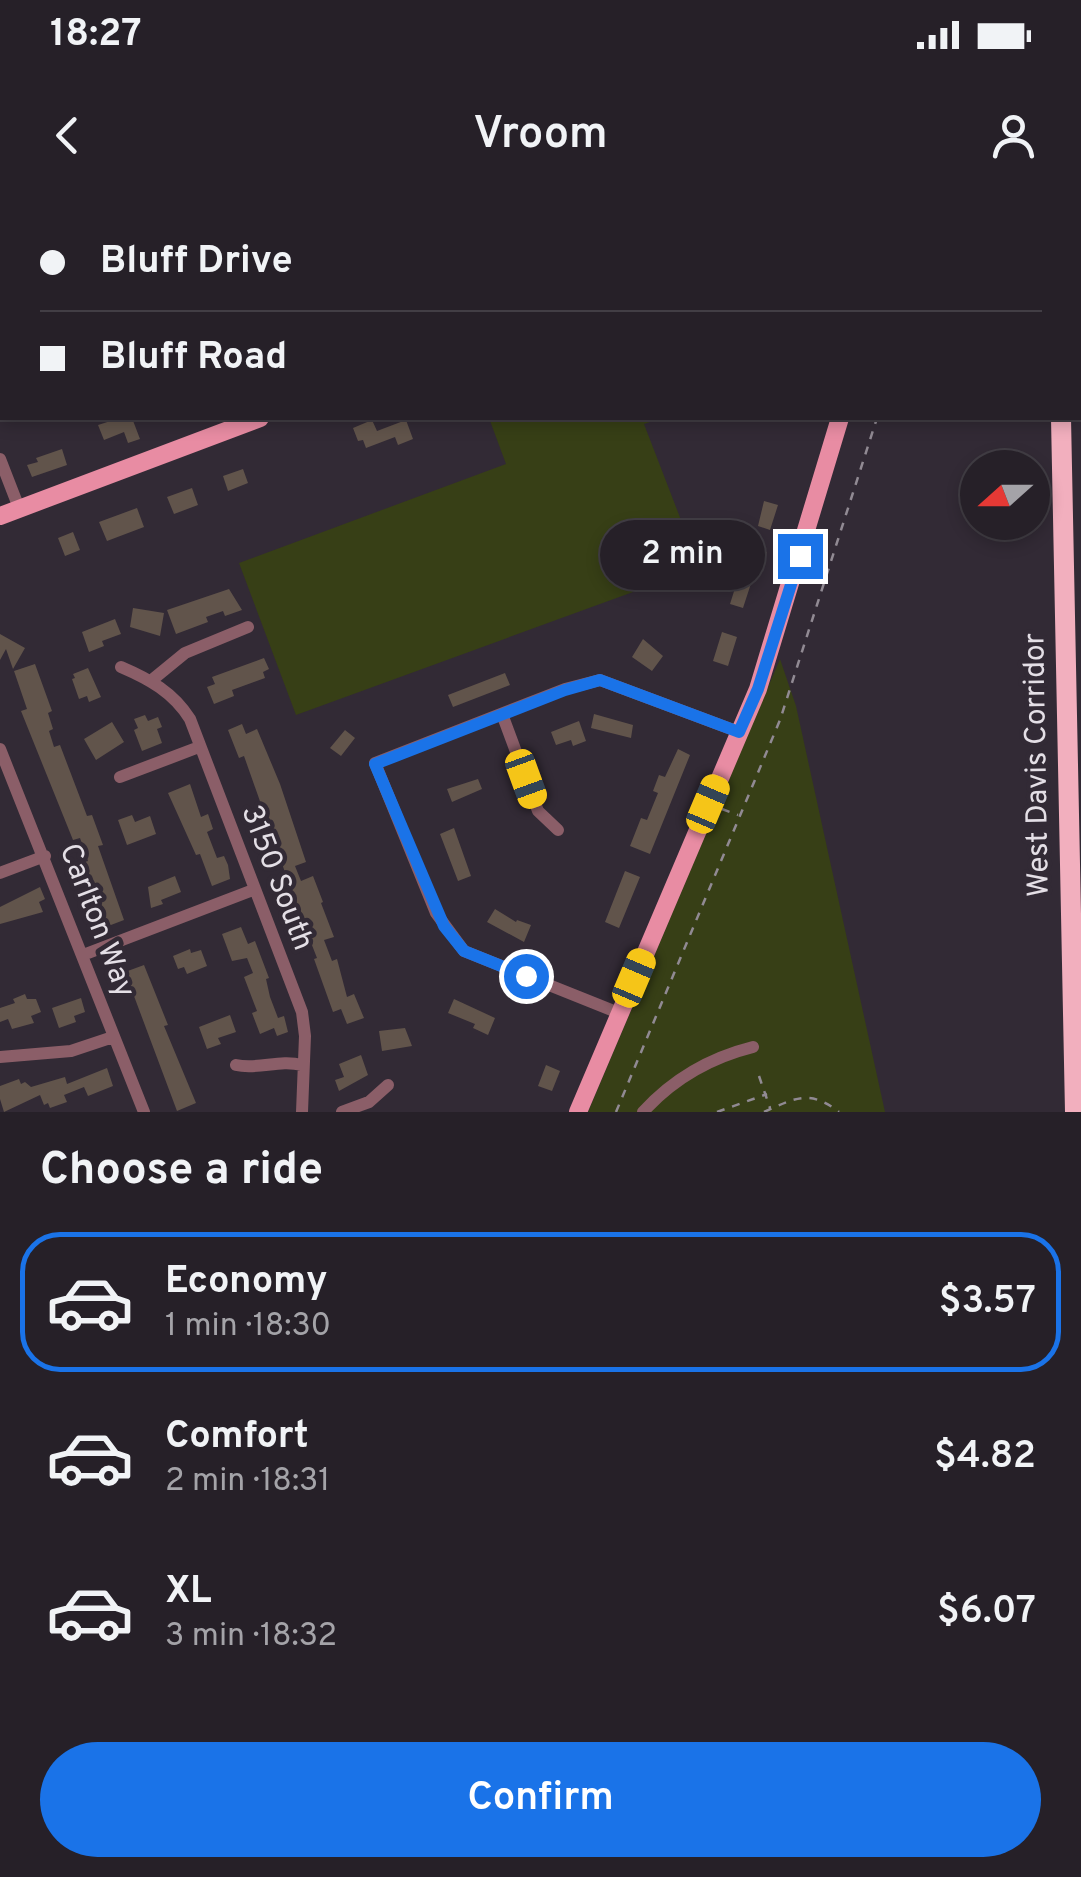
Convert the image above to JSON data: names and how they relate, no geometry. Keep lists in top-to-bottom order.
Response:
{
  "streets": {
    "highway": ["West Davis Corridor"],
    "street": ["3150 South", "Carlton Way"]
  },
  "north": "left",
  "page": {
    "status": "18:27",
    "header": "Vroom",
    "banner": ["Bluff Drive", "Bluff Road"],
    "bubble": "2 min",
    "heading": "Choose a ride",
    "list": [
      {
        "name": "Economy",
        "note": "1 min · 18:30",
        "value": "$3.57"
      },
      {
        "name": "Comfort",
        "note": "2 min · 18:31",
        "value": "$4.82"
      },
      {
        "name": "XL",
        "note": "3 min · 18:32",
        "value": "$6.07"
      }
    ],
    "buttons": "Confirm"
  }
}
